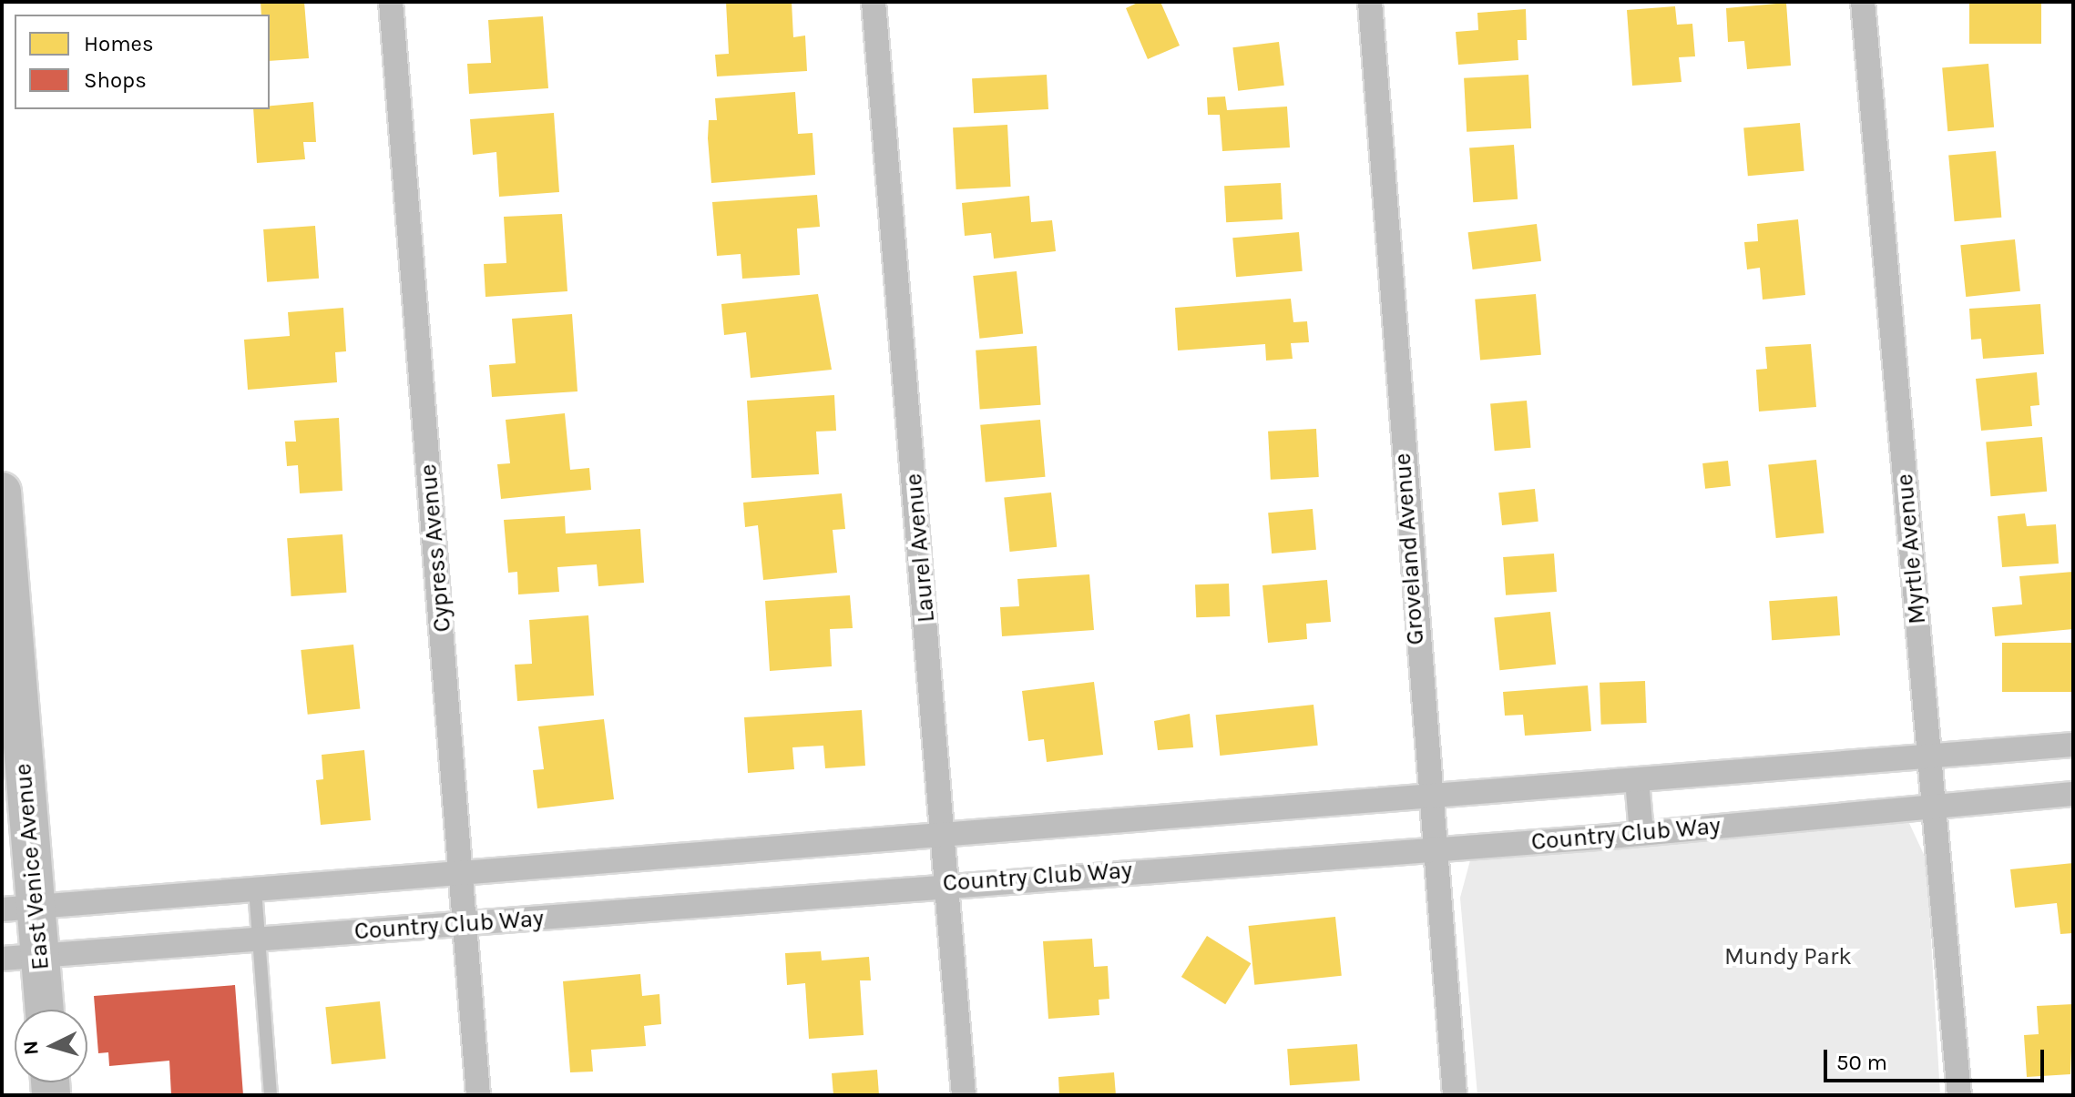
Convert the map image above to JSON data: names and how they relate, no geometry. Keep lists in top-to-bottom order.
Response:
{
  "streets": {
    "main road": ["East Venice Avenue"],
    "street": [
      "Cypress Avenue",
      "Laurel Avenue",
      "Groveland Avenue",
      "Myrtle Avenue",
      "Country Club Way"
    ]
  },
  "crossings": [
    ["Cypress Avenue", "Country Club Way"],
    ["Laurel Avenue", "Country Club Way"],
    ["Groveland Avenue", "Country Club Way"],
    ["Myrtle Avenue", "Country Club Way"],
    ["Country Club Way", "East Venice Avenue"]
  ],
  "parks": ["Mundy Park"],
  "legend": ["Homes", "Shops"],
  "scale_bar": "50 m",
  "north": "left"
}
